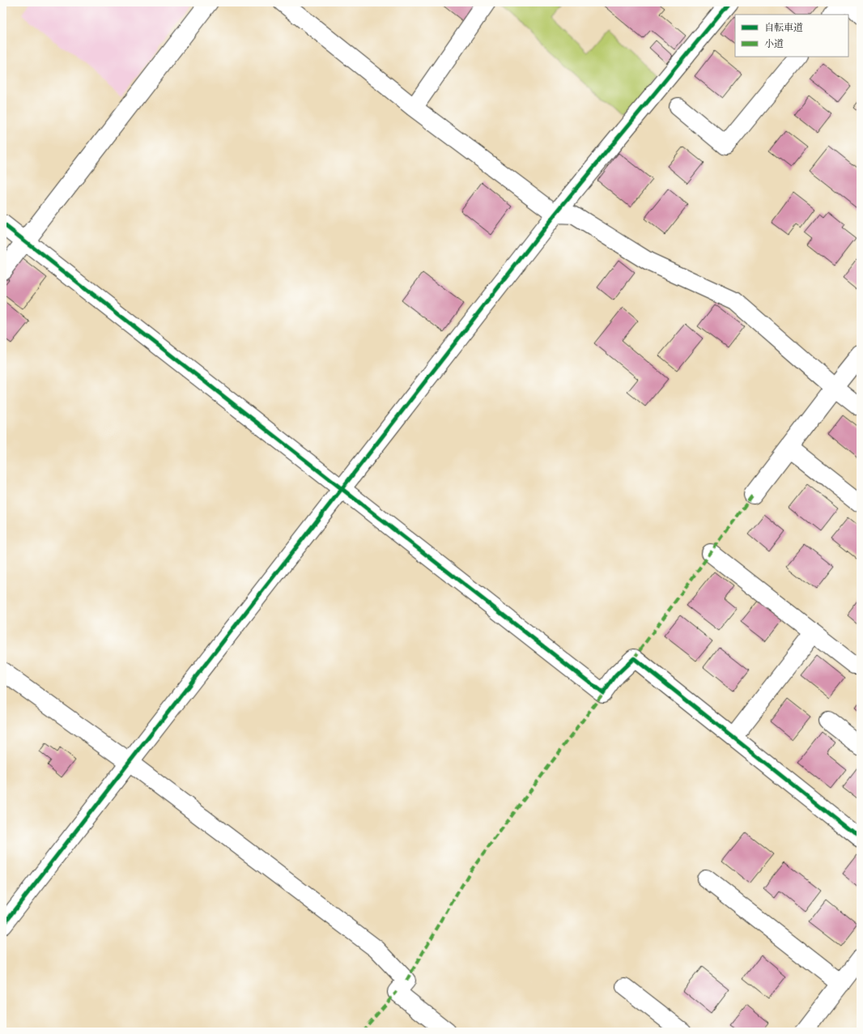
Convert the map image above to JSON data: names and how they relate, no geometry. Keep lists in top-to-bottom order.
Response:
{
  "legend": ["自転車道", "小道"]
}
